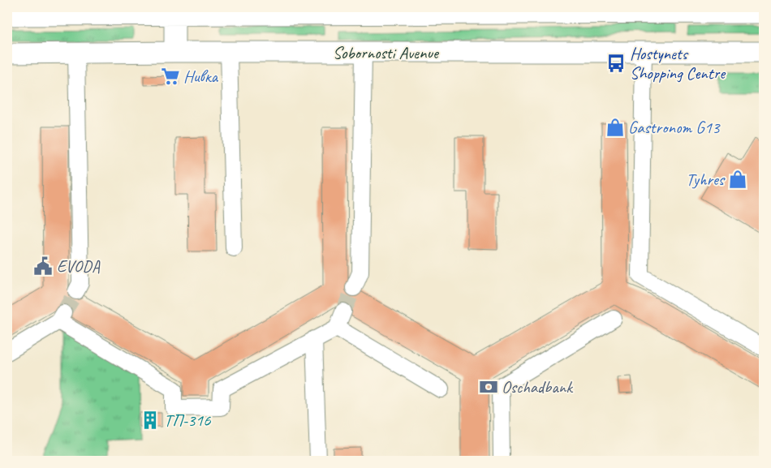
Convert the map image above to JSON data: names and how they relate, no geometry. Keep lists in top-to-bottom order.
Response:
{
  "streets": {
    "main road": ["Sobornosti Avenue"]
  },
  "places": {
    "bus stop": ["Hostynets Shopping Centre"],
    "supermarket": ["Нивка"],
    "shop": ["Gastronom G13", "Tyhres"],
    "public building": ["EVODA"],
    "bank": ["Oschadbank"],
    "building": ["ТП-316"]
  }
}
